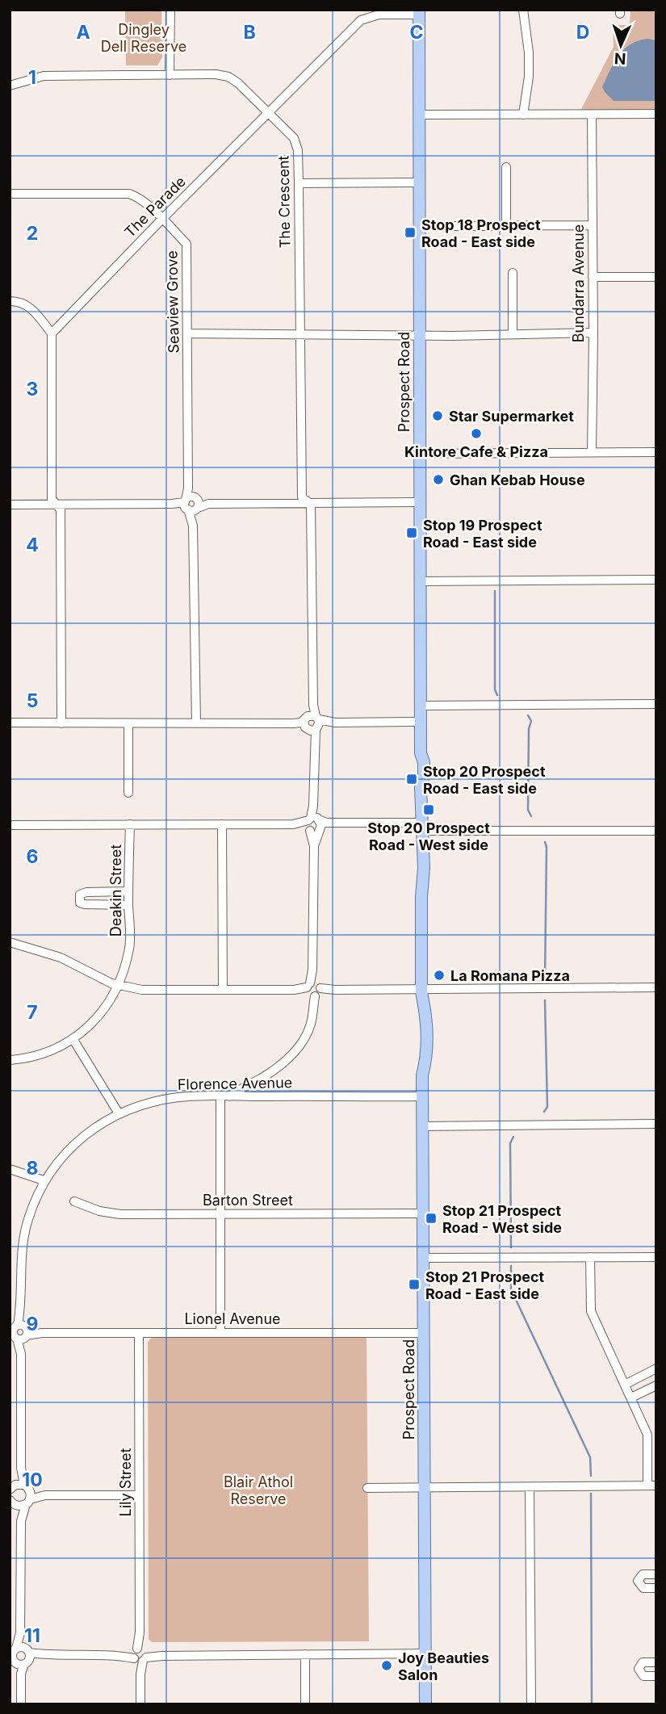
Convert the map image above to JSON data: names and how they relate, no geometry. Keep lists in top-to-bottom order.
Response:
{
  "streets": {
    "main road": ["Prospect Road"],
    "street": [
      "The Crescent",
      "The Parade",
      "Bundarra Avenue",
      "Seaview Grove",
      "Deakin Street",
      "Florence Avenue",
      "Barton Street",
      "Lionel Avenue",
      "Lily Street"
    ]
  },
  "crossings": [
    ["The Crescent", "The Parade"],
    ["The Parade", "Seaview Grove"],
    ["The Parade", "Prospect Road"],
    ["Prospect Road", "Florence Avenue"],
    ["Prospect Road", "Barton Street"],
    ["Prospect Road", "Lionel Avenue"],
    ["Florence Avenue", "Lionel Avenue"],
    ["Lionel Avenue", "Lily Street"]
  ],
  "parks": ["Dingley Dell Reserve", "Blair Athol Reserve"],
  "places": {
    "transit": [
      "Stop 18 Prospect Road - East side",
      "Stop 19 Prospect Road - East side",
      "Stop 20 Prospect Road - East side",
      "Stop 20 Prospect Road - West side",
      "Stop 21 Prospect Road - West side",
      "Stop 21 Prospect Road - East side"
    ],
    "other": [
      "Star Supermarket",
      "Kintore Cafe & Pizza",
      "Ghan Kebab House",
      "La Romana Pizza",
      "Joy Beauties Salon"
    ]
  },
  "north": "bottom",
  "grid": {
    "columns": [
      "A",
      "B",
      "C",
      "D"
    ],
    "rows": [
      "1",
      "2",
      "3",
      "4",
      "5",
      "6",
      "7",
      "8",
      "9",
      "10",
      "11"
    ]
  }
}
